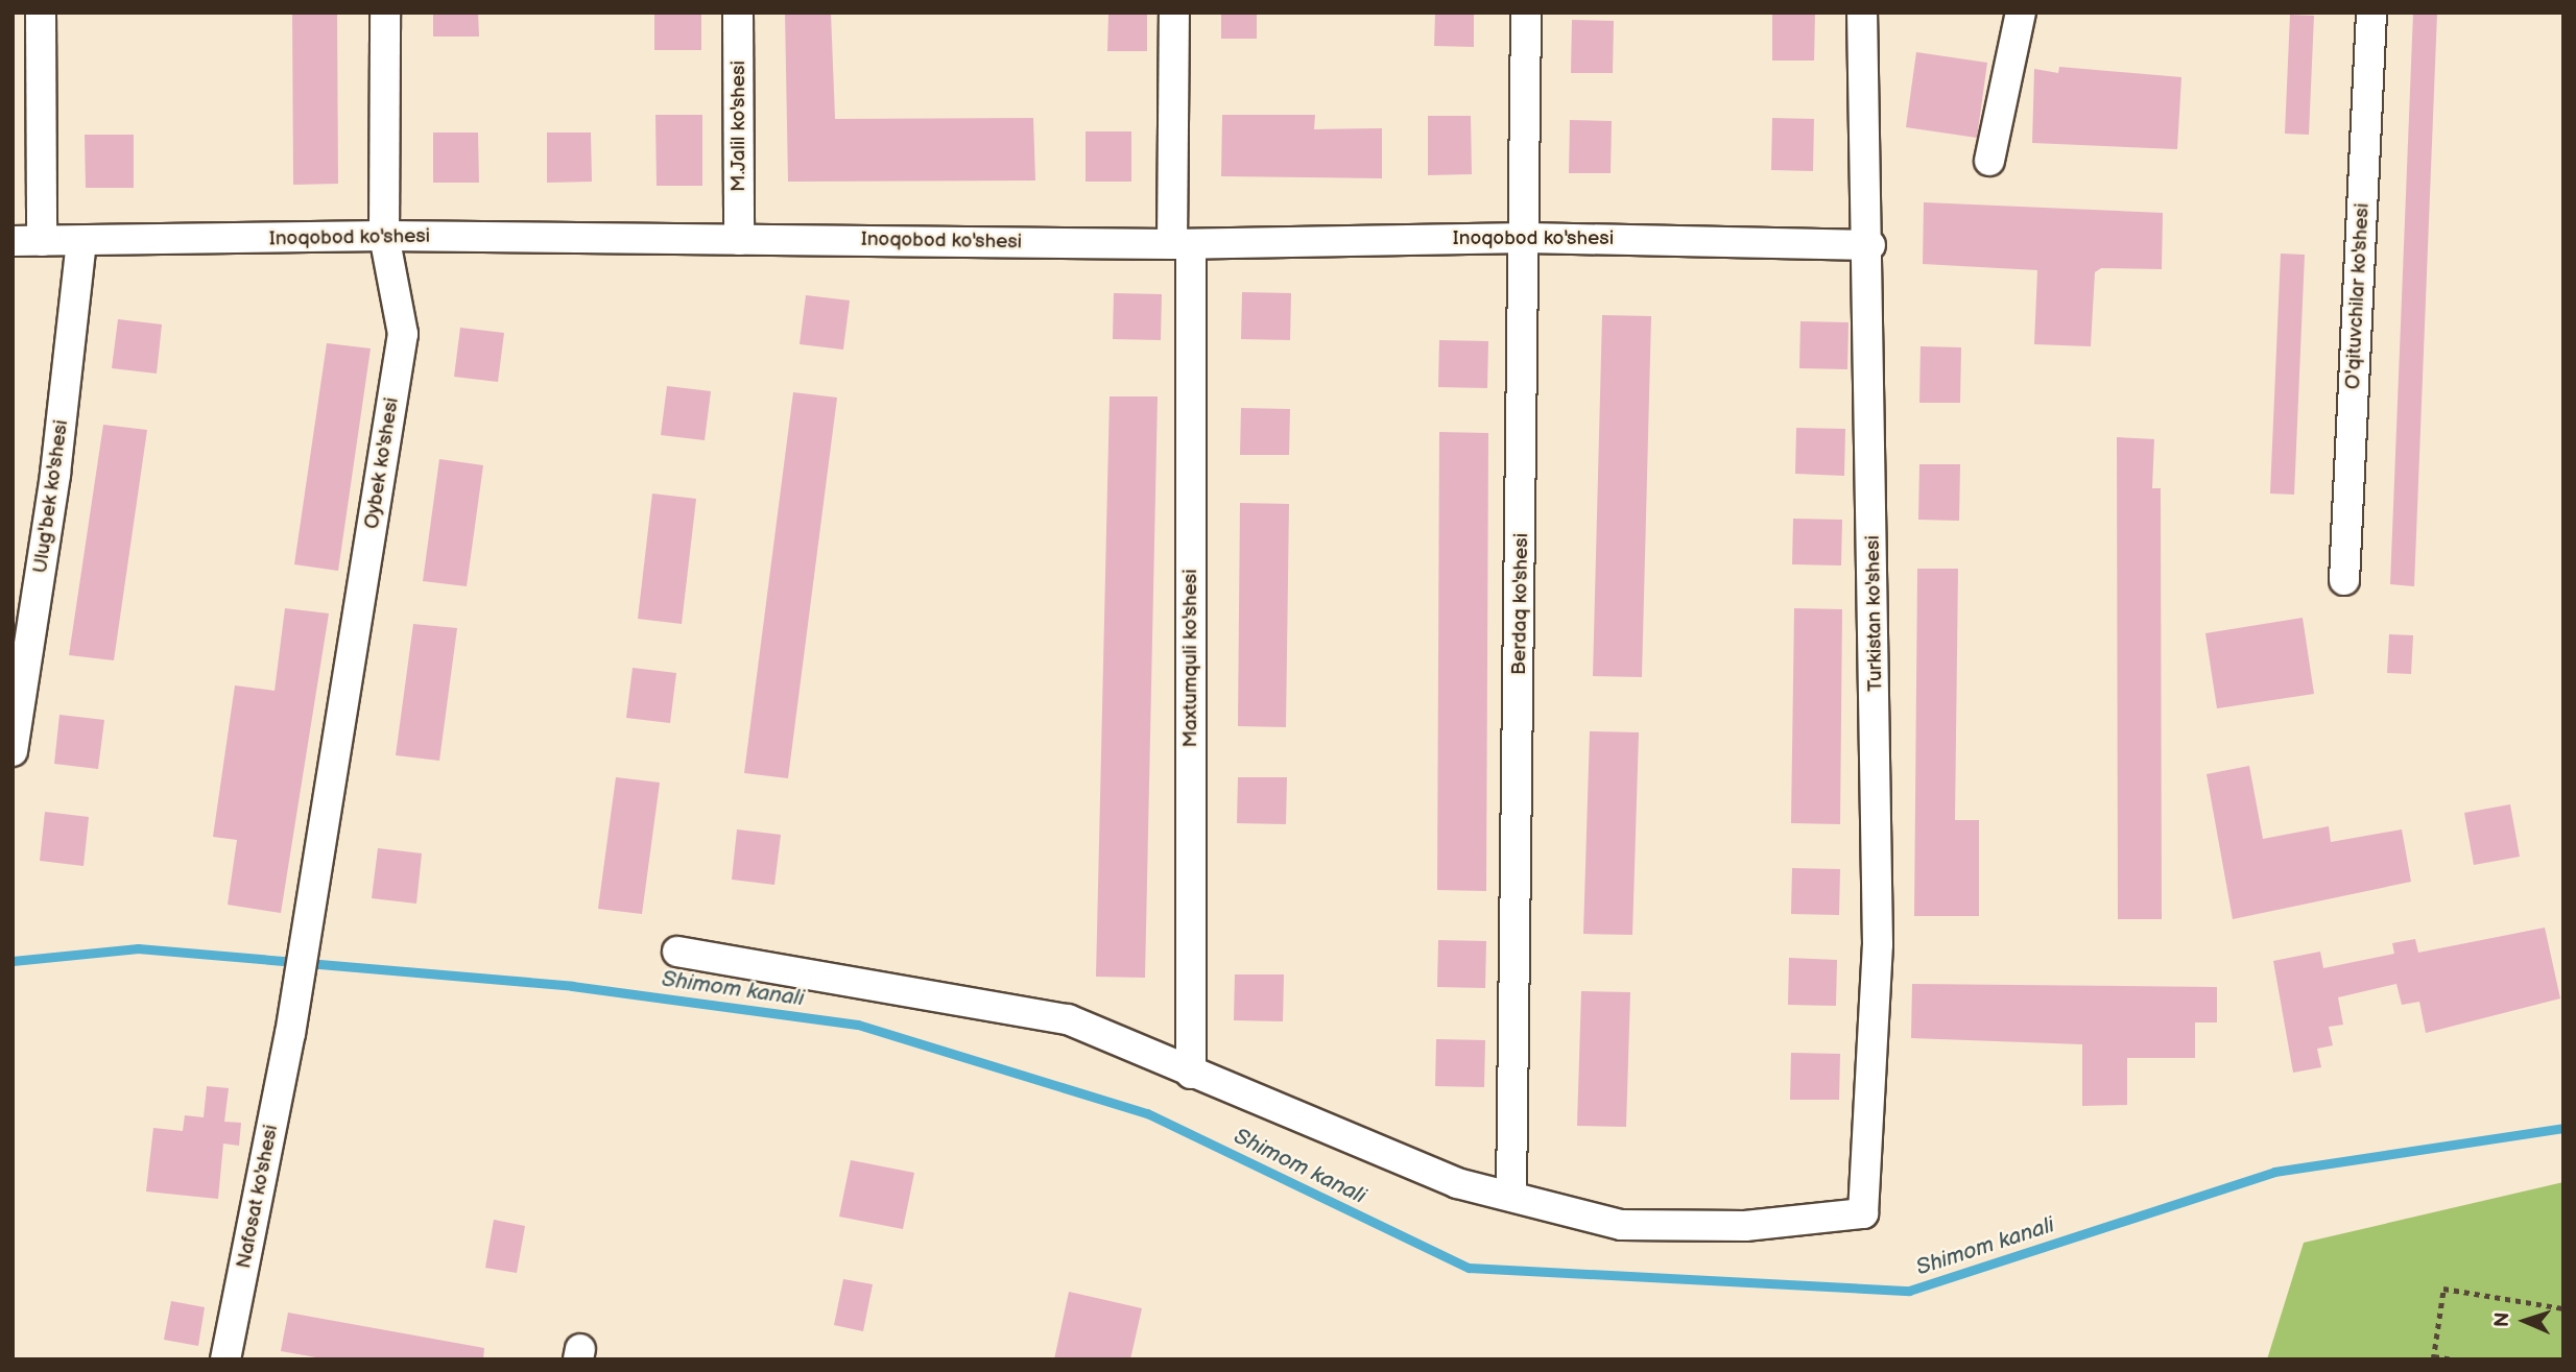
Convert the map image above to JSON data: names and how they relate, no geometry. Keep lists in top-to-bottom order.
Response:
{
  "streets": {
    "street": [
      "M.Jalil ko'shesi",
      "Inoqobod ko'shesi",
      "O'qituvchilar ko'shesi",
      "Oybek ko'shesi",
      "Ulug'bek ko'shesi",
      "Berdaq ko'shesi",
      "Turkistan ko'shesi",
      "Maxtumquli ko'shesi",
      "Nafosat ko'shesi"
    ]
  },
  "crossings": [
    ["M.Jalil ko'shesi", "Inoqobod ko'shesi"],
    ["Inoqobod ko'shesi", "Oybek ko'shesi"],
    ["Inoqobod ko'shesi", "Ulug'bek ko'shesi"],
    ["Inoqobod ko'shesi", "Berdaq ko'shesi"],
    ["Inoqobod ko'shesi", "Turkistan ko'shesi"],
    ["Inoqobod ko'shesi", "Maxtumquli ko'shesi"],
    ["Oybek ko'shesi", "Nafosat ko'shesi"],
    ["Berdaq ko'shesi", "Turkistan ko'shesi"]
  ],
  "water": ["Shimom kanali"],
  "north": "left"
}
